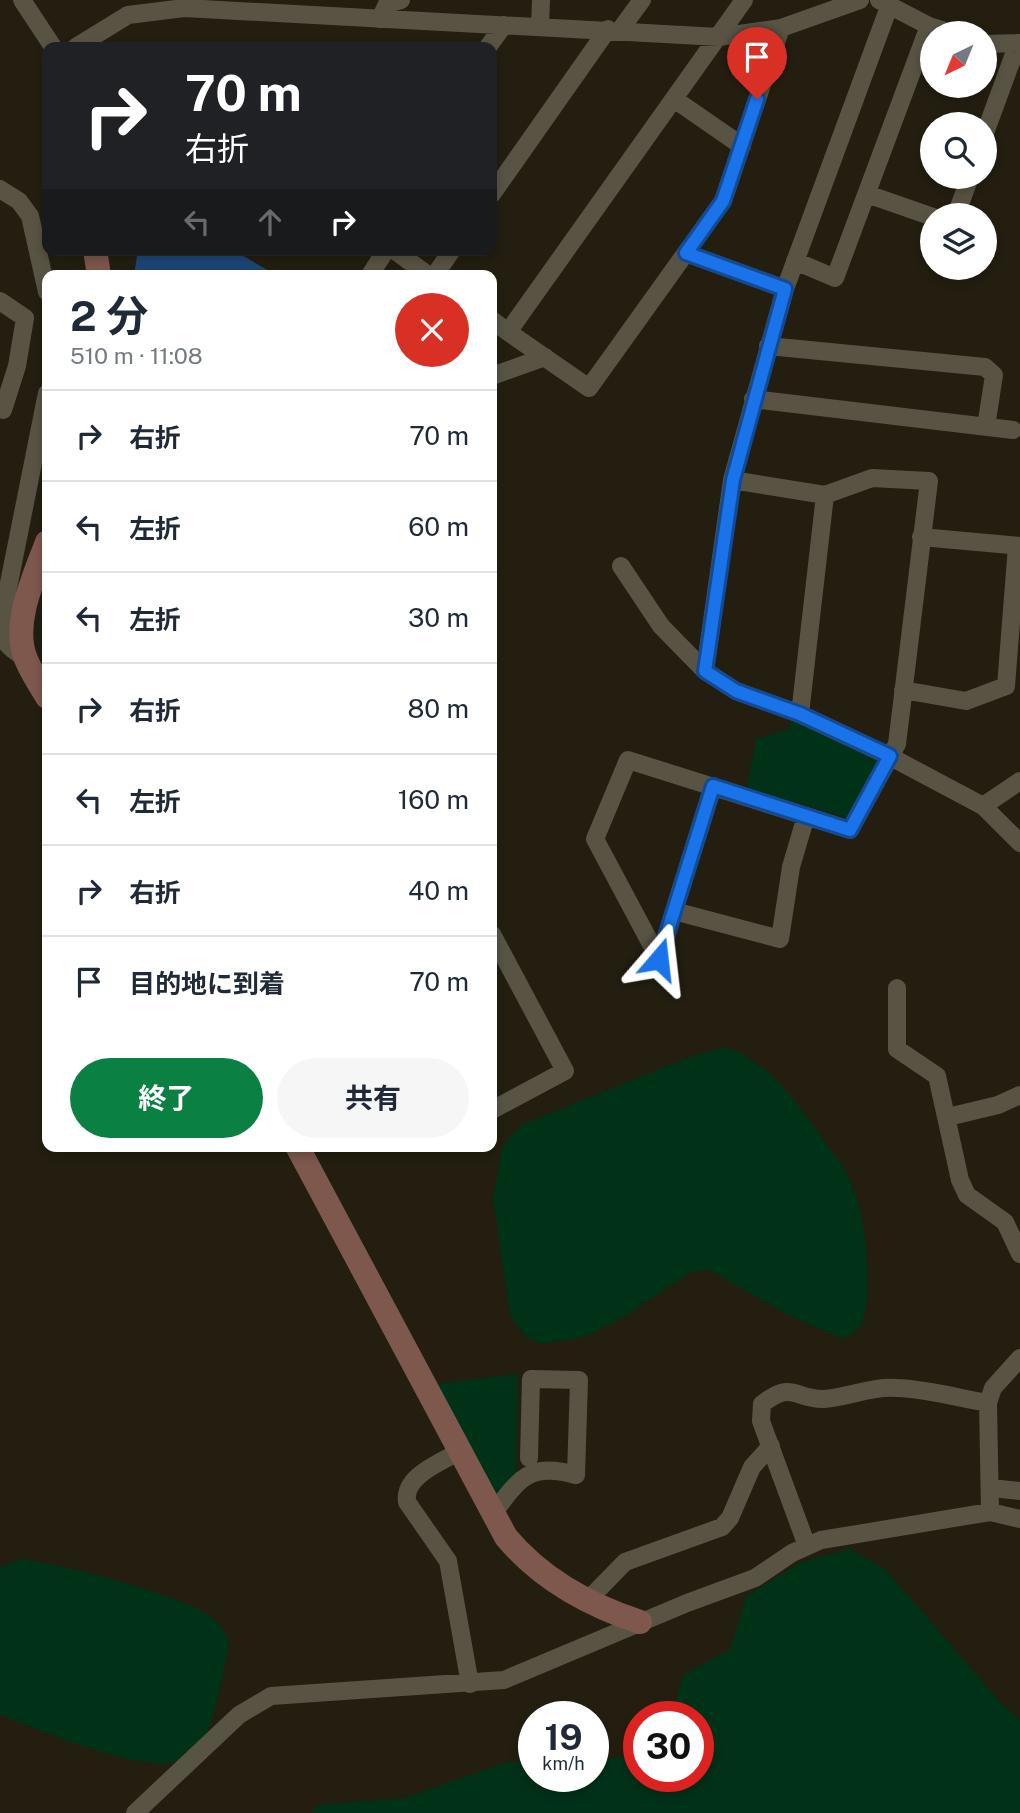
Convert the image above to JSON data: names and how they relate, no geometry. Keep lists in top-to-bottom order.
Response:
{
  "north": "bottom left",
  "page": {
    "turn": ["70 m", "右折"],
    "heading": ["2 分", "510 m · 11:08"],
    "list": [
      {
        "name": "右折",
        "value": "70 m"
      },
      {
        "name": "左折",
        "value": "60 m"
      },
      {
        "name": "左折",
        "value": "30 m"
      },
      {
        "name": "右折",
        "value": "80 m"
      },
      {
        "name": "左折",
        "value": "160 m"
      },
      {
        "name": "右折",
        "value": "40 m"
      },
      {
        "name": "目的地に到着",
        "value": "70 m"
      }
    ],
    "buttons": ["終了", "共有"],
    "speed": "19 km/h",
    "limit": "30"
  }
}
